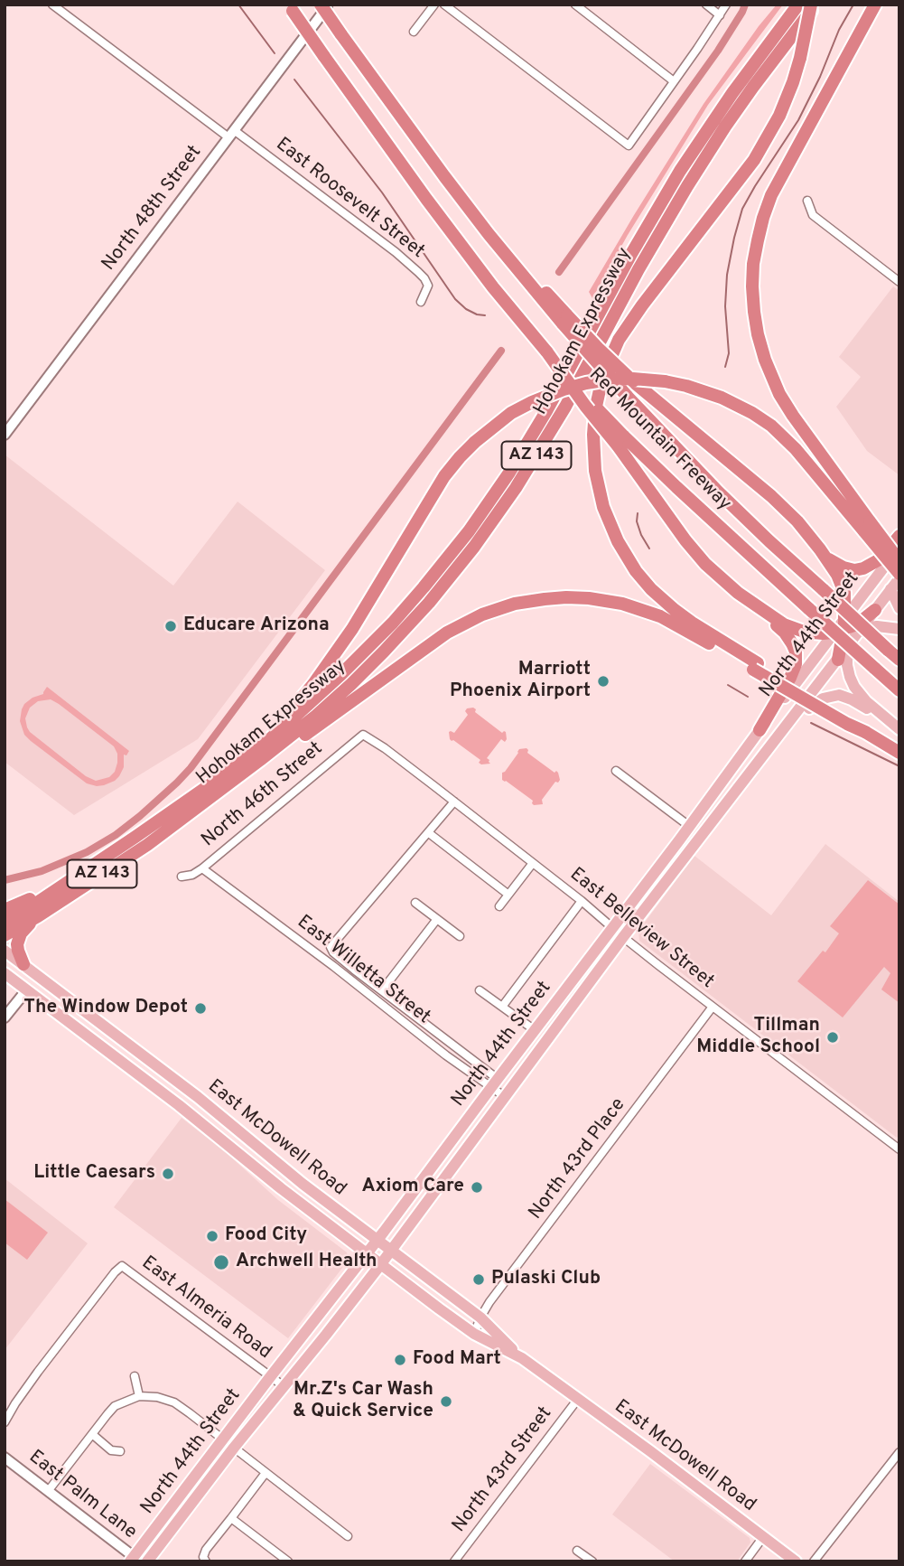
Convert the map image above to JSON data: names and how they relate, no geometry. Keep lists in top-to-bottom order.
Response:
{
  "streets": {
    "highway": ["Hohokam Expressway", "Red Mountain Freeway", "AZ 143"],
    "main road": ["North 44th Street", "East McDowell Road"],
    "street": [
      "East Roosevelt Street",
      "North 48th Street",
      "North 46th Street",
      "East Belleview Street",
      "East Willetta Street",
      "North 43rd Place",
      "East Almeria Road",
      "North 43rd Street",
      "East Palm Lane"
    ]
  },
  "crossings": [
    ["East Roosevelt Street", "North 48th Street"],
    ["North 44th Street", "East Belleview Street"],
    ["North 44th Street", "East Willetta Street"],
    ["North 44th Street", "East McDowell Road"],
    ["North 44th Street", "East Almeria Road"],
    ["North 44th Street", "East Palm Lane"],
    ["North 46th Street", "East Belleview Street"],
    ["North 46th Street", "East Willetta Street"],
    ["East Belleview Street", "North 43rd Place"],
    ["East McDowell Road", "North 43rd Place"],
    ["East McDowell Road", "North 43rd Street"]
  ],
  "places": [
    "Educare Arizona",
    "Marriott Phoenix Airport",
    "The Window Depot",
    "Tillman Middle School",
    "Little Caesars",
    "Axiom Care",
    "Food City",
    "Archwell Health",
    "Pulaski Club",
    "Food Mart",
    "Mr.Z's Car Wash & Quick Service"
  ]
}
